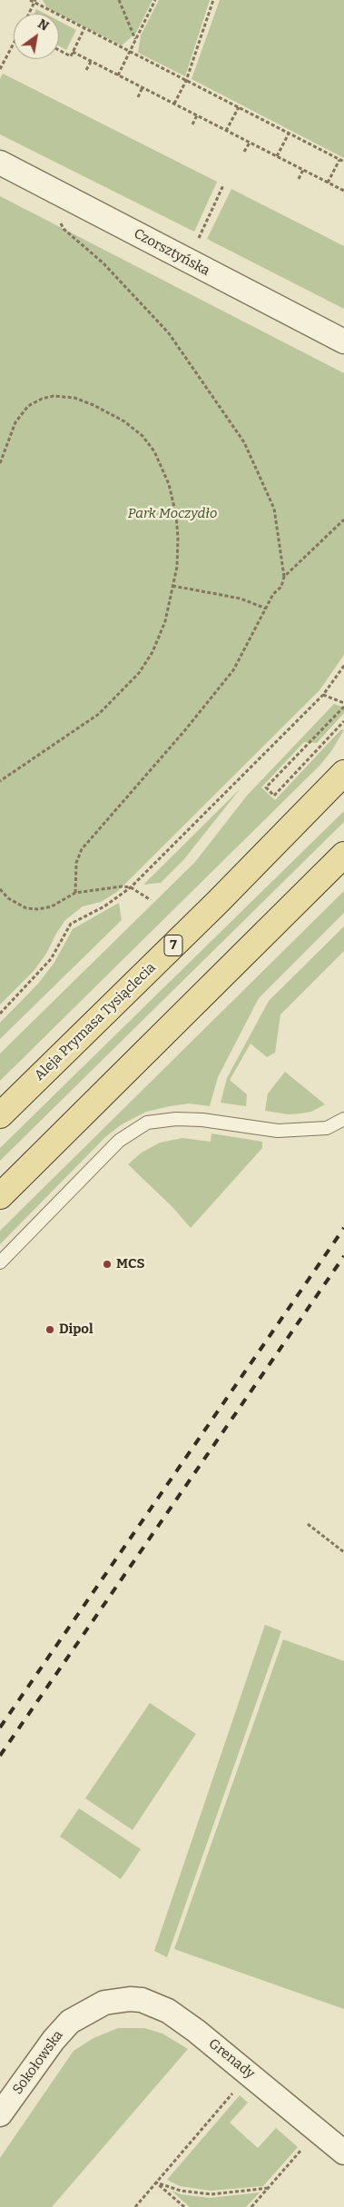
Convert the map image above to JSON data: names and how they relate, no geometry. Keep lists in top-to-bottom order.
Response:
{
  "streets": {
    "main road": ["7", "Aleja Prymasa Tysiąclecia"],
    "street": ["Czorsztyńska", "Grenady", "Sokołowska"]
  },
  "crossings": [
    ["Grenady", "Sokołowska"]
  ],
  "parks": ["Park Moczydło"],
  "places": ["MCS", "Dipol"],
  "north": "top right"
}
